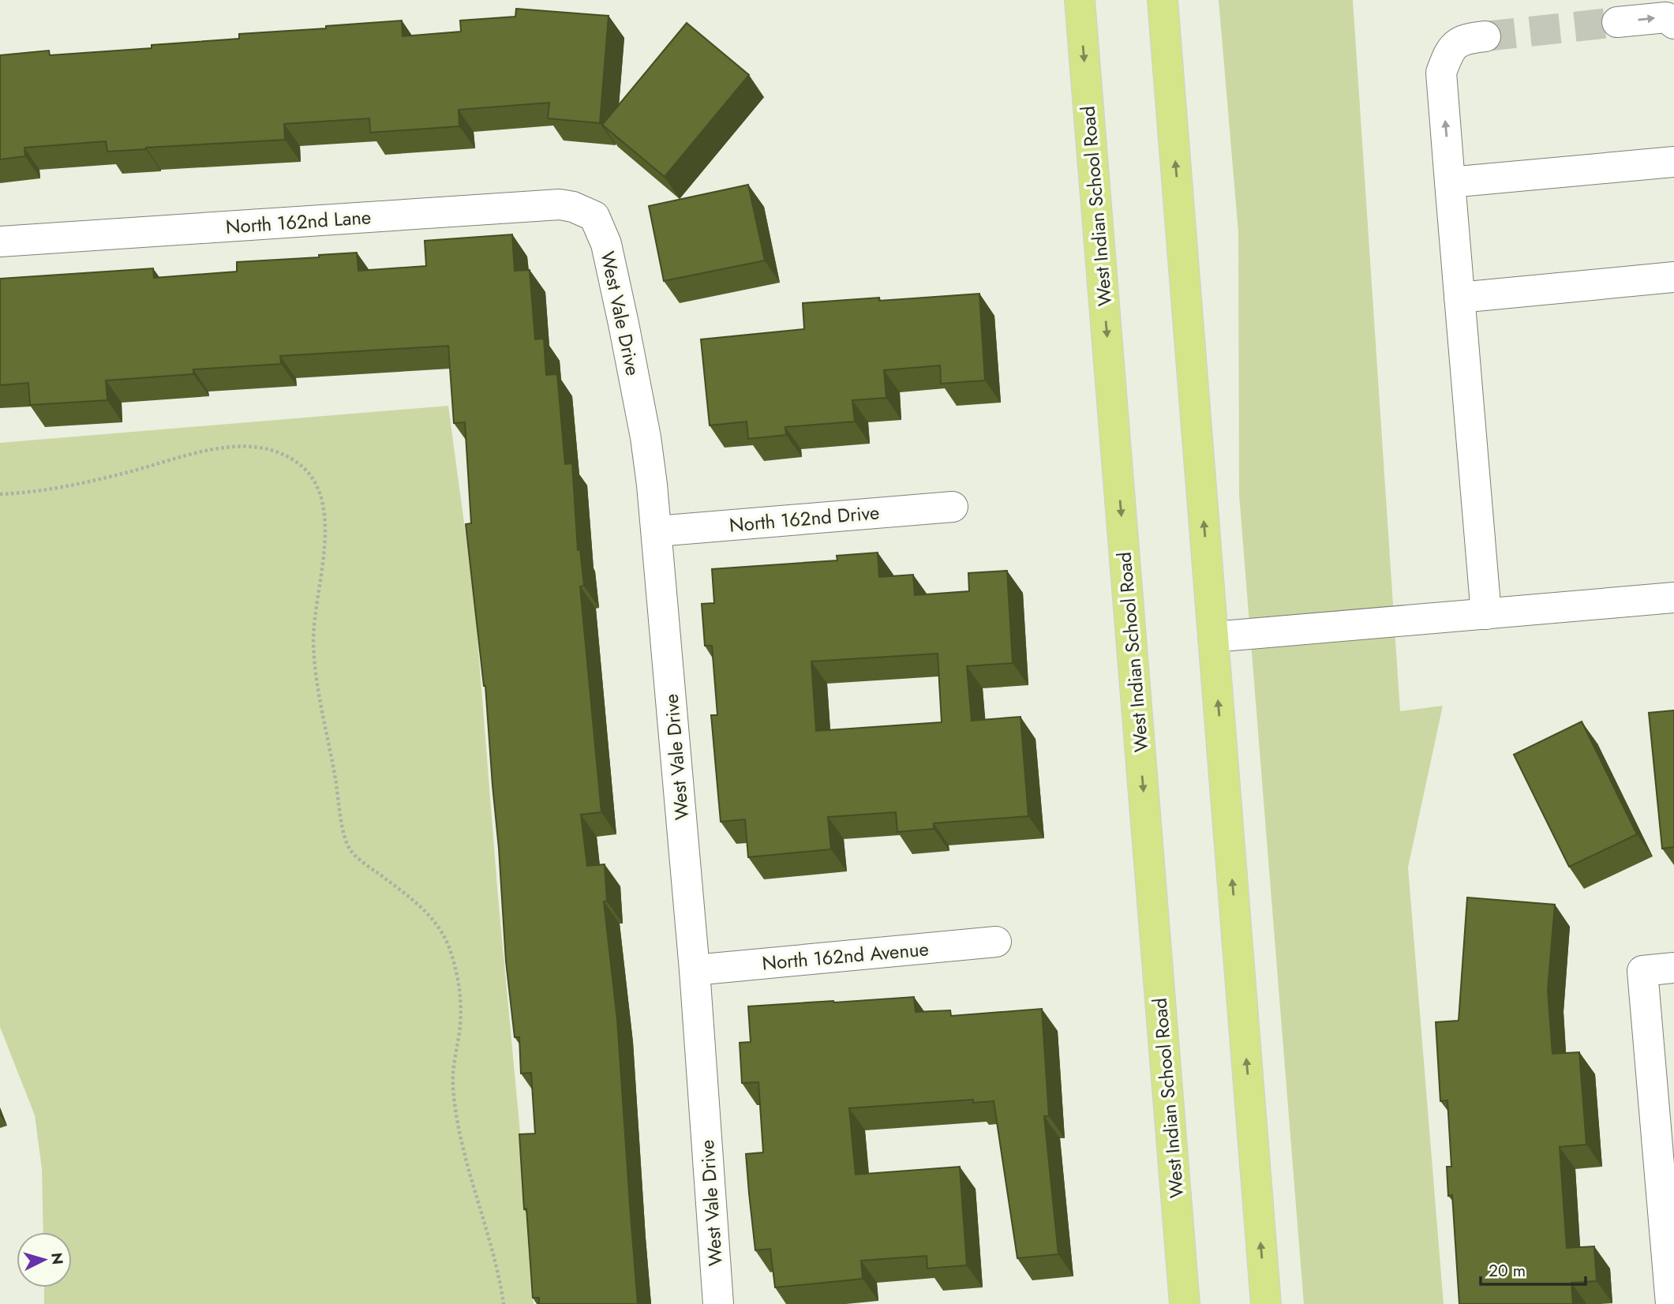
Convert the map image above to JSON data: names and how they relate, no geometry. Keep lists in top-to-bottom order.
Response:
{
  "streets": {
    "main road": ["West Indian School Road"],
    "street": [
      "North 162nd Lane",
      "West Vale Drive",
      "North 162nd Drive",
      "North 162nd Avenue"
    ]
  },
  "crossings": [
    ["North 162nd Lane", "West Vale Drive"],
    ["West Vale Drive", "North 162nd Drive"],
    ["West Vale Drive", "North 162nd Avenue"]
  ],
  "scale_bar": "20 m",
  "north": "right"
}
